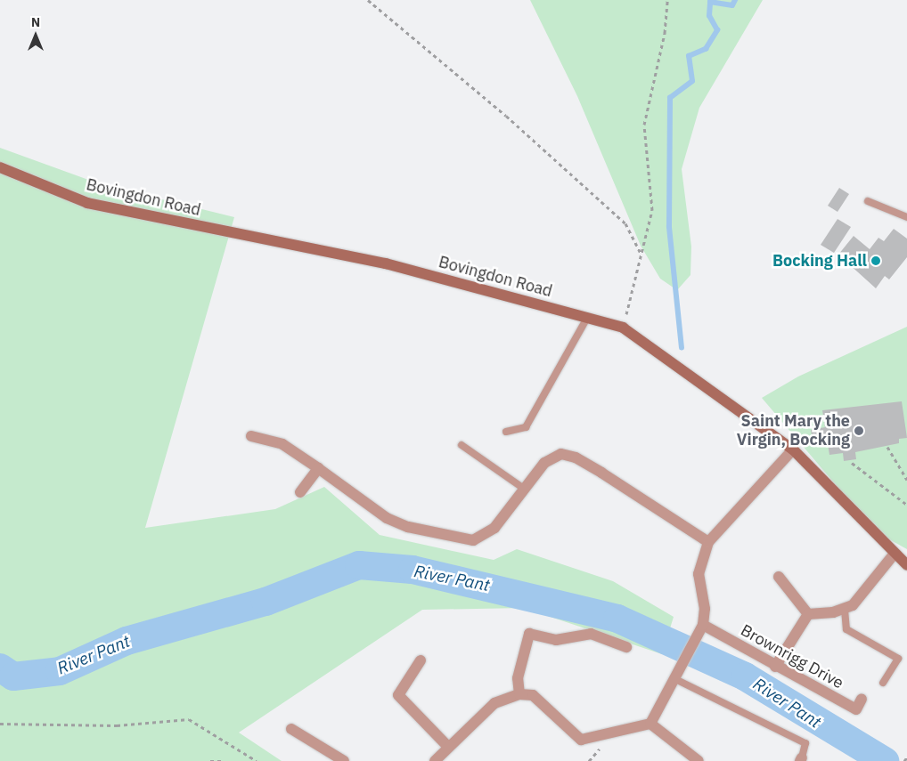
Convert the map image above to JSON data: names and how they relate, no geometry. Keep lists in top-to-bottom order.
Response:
{
  "streets": {
    "street": ["Bovingdon Road", "Brownrigg Drive"]
  },
  "water": ["River Pant"],
  "places": ["Bocking Hall", "Saint Mary the Virgin, Bocking"],
  "north": "top"
}
